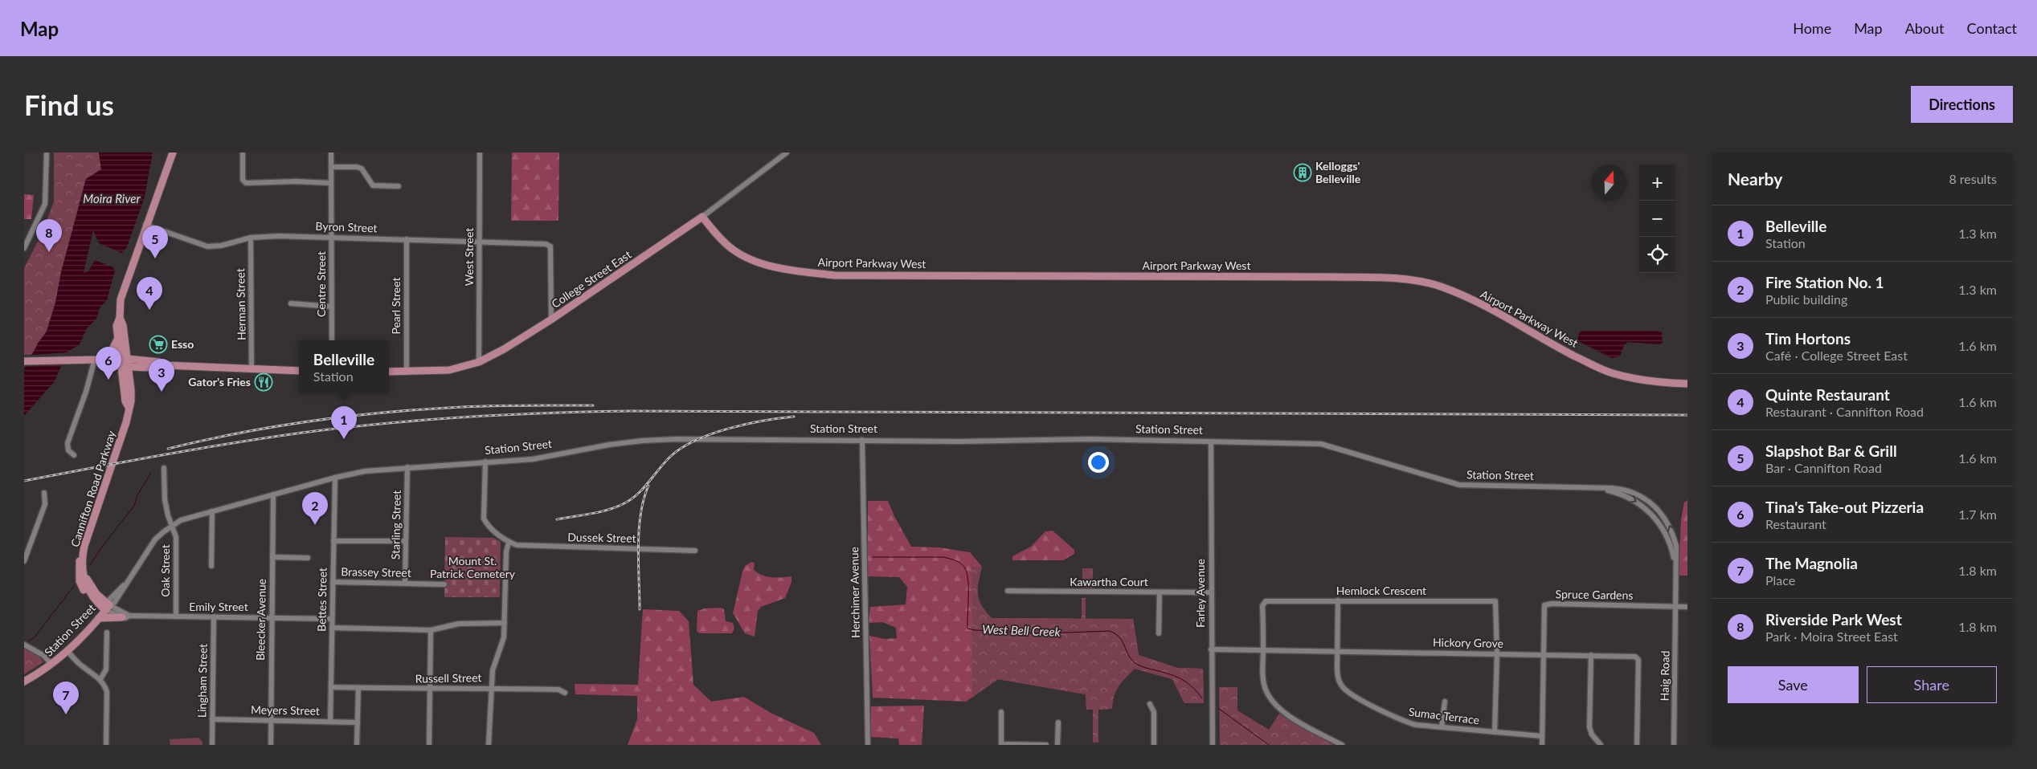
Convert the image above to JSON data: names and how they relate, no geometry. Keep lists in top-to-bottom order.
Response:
{
  "streets": {
    "main road": [
      "Airport Parkway West",
      "College Street East",
      "Station Street",
      "Cannifton Road Parkway"
    ],
    "street": [
      "Byron Street",
      "West Street",
      "Centre Street",
      "Herman Street",
      "Pearl Street",
      "Starling Street",
      "Dussek Street",
      "Oak Street",
      "Brassey Street",
      "Kawartha Court",
      "Hemlock Crescent",
      "Herchimer Avenue",
      "Farley Avenue",
      "Spruce Gardens",
      "Bettes Street",
      "Emily Street",
      "Bleecker Avenue",
      "Hickory Grove",
      "Haig Road",
      "Russell Street",
      "Lingham Street",
      "Meyers Street",
      "Sumac Terrace"
    ]
  },
  "crossings": [
    ["Byron Street", "West Street"],
    ["Byron Street", "College Street East"],
    ["Byron Street", "Centre Street"],
    ["Byron Street", "Herman Street"],
    ["Byron Street", "Pearl Street"],
    ["West Street", "College Street East"],
    ["Airport Parkway West", "College Street East"],
    ["College Street East", "Pearl Street"],
    ["Station Street", "Cannifton Road Parkway"],
    ["Station Street", "Starling Street"],
    ["Station Street", "Oak Street"],
    ["Station Street", "Herchimer Avenue"],
    ["Station Street", "Farley Avenue"],
    ["Station Street", "Spruce Gardens"],
    ["Station Street", "Bettes Street"],
    ["Station Street", "Emily Street"],
    ["Station Street", "Bleecker Avenue"],
    ["Station Street", "Haig Road"],
    ["Cannifton Road Parkway", "Emily Street"],
    ["Starling Street", "Brassey Street"],
    ["Oak Street", "Emily Street"],
    ["Brassey Street", "Bettes Street"],
    ["Kawartha Court", "Farley Avenue"],
    ["Hemlock Crescent", "Hickory Grove"],
    ["Hemlock Crescent", "Sumac Terrace"],
    ["Farley Avenue", "Hickory Grove"],
    ["Spruce Gardens", "Hickory Grove"],
    ["Spruce Gardens", "Haig Road"],
    ["Spruce Gardens", "Sumac Terrace"],
    ["Bettes Street", "Emily Street"],
    ["Bettes Street", "Russell Street"],
    ["Bettes Street", "Meyers Street"],
    ["Emily Street", "Bleecker Avenue"],
    ["Emily Street", "Lingham Street"],
    ["Bleecker Avenue", "Meyers Street"],
    ["Hickory Grove", "Sumac Terrace"],
    ["Lingham Street", "Meyers Street"]
  ],
  "water": ["Moira River", "West Bell Creek"],
  "parks": ["Mount St. Patrick Cemetery"],
  "places": {
    "building": ["Kelloggs' Belleville"],
    "supermarket": ["Esso"],
    "restaurant": ["Gator’s Fries"]
  },
  "north": "top",
  "page": {
    "header": "Map",
    "nav": [
      "Home",
      "Map",
      "About",
      "Contact"
    ],
    "buttons": [
      "Directions",
      ["Save", "Share"]
    ],
    "title": "Find us",
    "heading": ["Nearby", "8 results"],
    "map_buttons": ["+", "−"],
    "list": [
      {
        "mark": "1",
        "name": "Belleville",
        "note": "Station",
        "value": "1.3 km"
      },
      {
        "mark": "2",
        "name": "Fire Station No. 1",
        "note": "Public building",
        "value": "1.3 km"
      },
      {
        "mark": "3",
        "name": "Tim Hortons",
        "note": "Café · College Street East",
        "value": "1.6 km"
      },
      {
        "mark": "4",
        "name": "Quinte Restaurant",
        "note": "Restaurant · Cannifton Road",
        "value": "1.6 km"
      },
      {
        "mark": "5",
        "name": "Slapshot Bar & Grill",
        "note": "Bar · Cannifton Road",
        "value": "1.6 km"
      },
      {
        "mark": "6",
        "name": "Tina's Take-out Pizzeria",
        "note": "Restaurant",
        "value": "1.7 km"
      },
      {
        "mark": "7",
        "name": "The Magnolia",
        "note": "Place",
        "value": "1.8 km"
      },
      {
        "mark": "8",
        "name": "Riverside Park West",
        "note": "Park · Moira Street East",
        "value": "1.8 km"
      }
    ],
    "pins": [
      "8",
      "5",
      "4",
      "6",
      "3",
      "1",
      "2",
      "7"
    ],
    "popup": ["Belleville", "Station"]
  }
}
